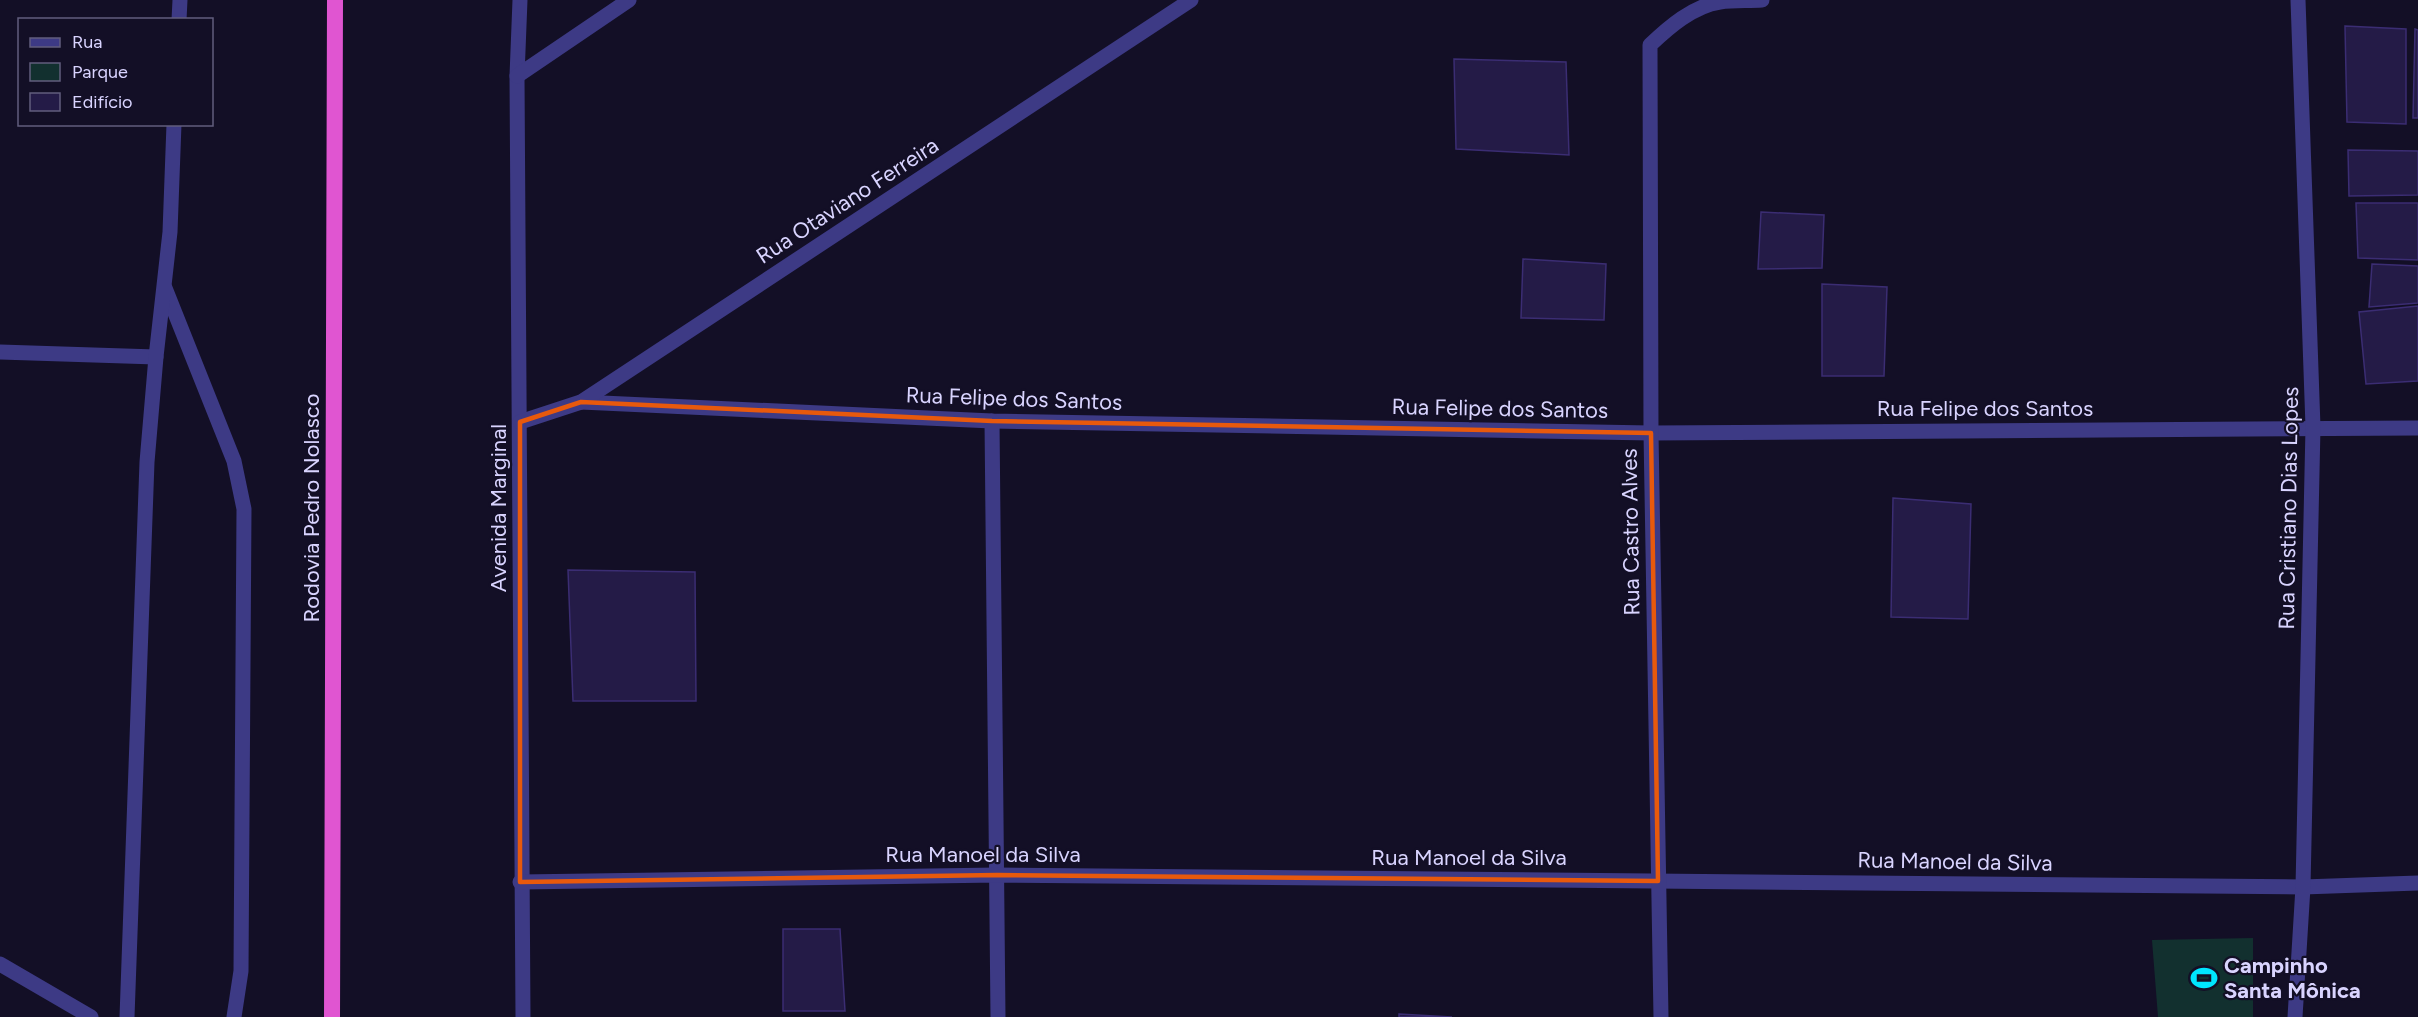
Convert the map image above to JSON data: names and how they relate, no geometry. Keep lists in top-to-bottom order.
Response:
{
  "streets": {
    "highway": ["Rodovia Pedro Nolasco"],
    "street": [
      "Rua Otaviano Ferreira",
      "Rua Felipe dos Santos",
      "Avenida Marginal",
      "Rua Cristiano Dias Lopes",
      "Rua Castro Alves",
      "Rua Manoel da Silva"
    ]
  },
  "crossings": [
    ["Rua Otaviano Ferreira", "Rua Felipe dos Santos"],
    ["Rua Otaviano Ferreira", "Avenida Marginal"],
    ["Rua Felipe dos Santos", "Rua Cristiano Dias Lopes"],
    ["Rua Felipe dos Santos", "Rua Castro Alves"],
    ["Avenida Marginal", "Rua Manoel da Silva"],
    ["Rua Cristiano Dias Lopes", "Rua Manoel da Silva"],
    ["Rua Castro Alves", "Rua Manoel da Silva"]
  ],
  "places": {
    "sports": ["Campinho Santa Mônica"]
  },
  "legend": ["Rua", "Parque", "Edifício"]
}
